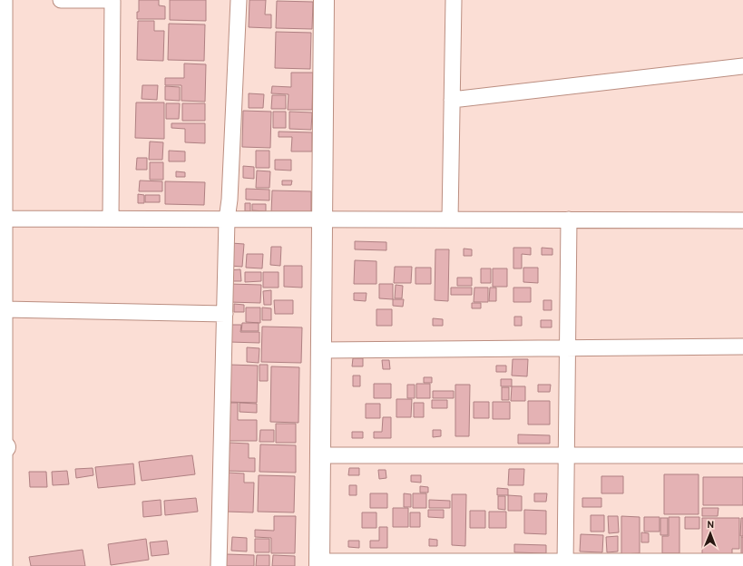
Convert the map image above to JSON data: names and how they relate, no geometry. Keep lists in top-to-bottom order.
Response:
{
  "north": "top"
}
